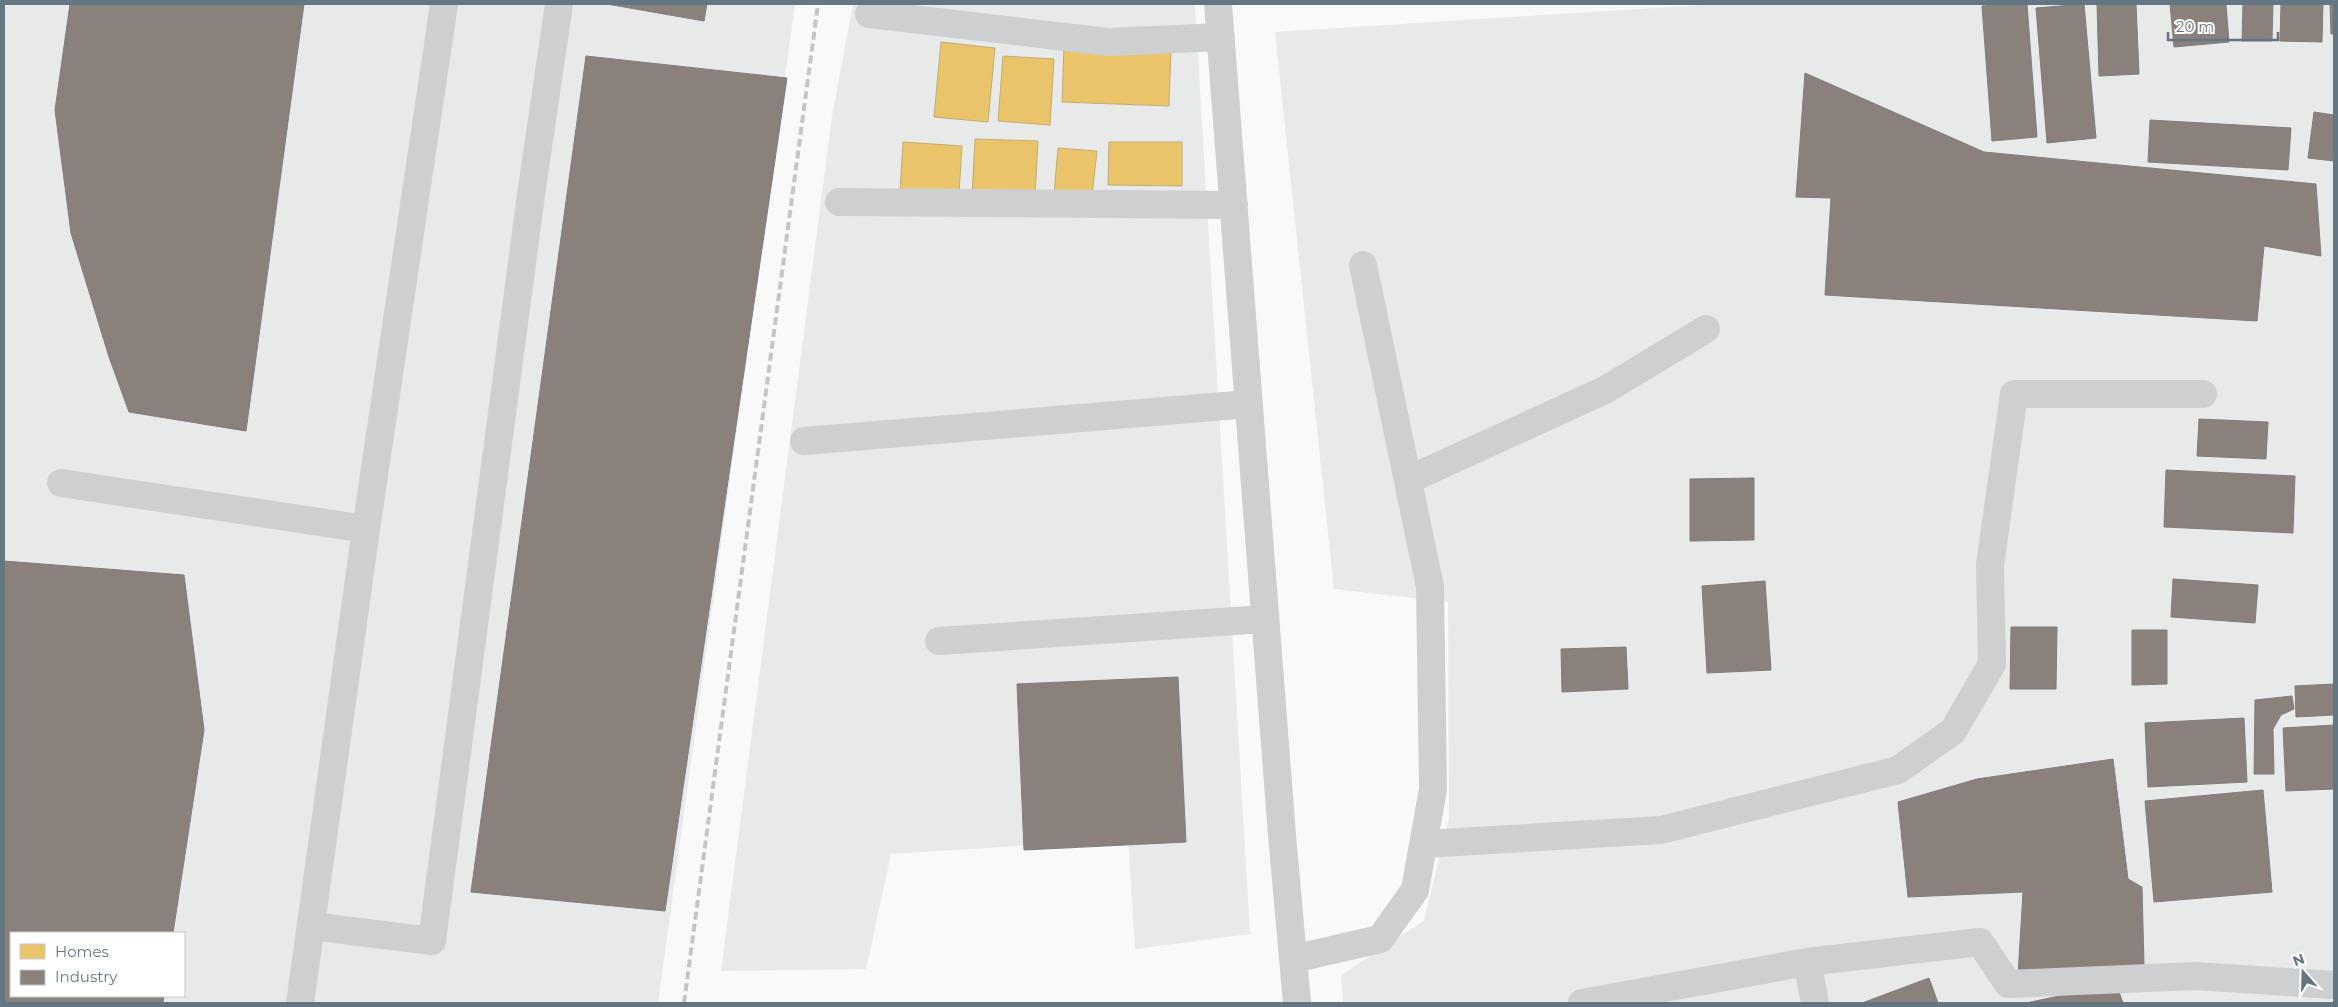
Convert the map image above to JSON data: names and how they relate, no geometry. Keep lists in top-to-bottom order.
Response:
{
  "legend": ["Homes", "Industry"],
  "scale_bar": "20 m",
  "north": "top"
}
